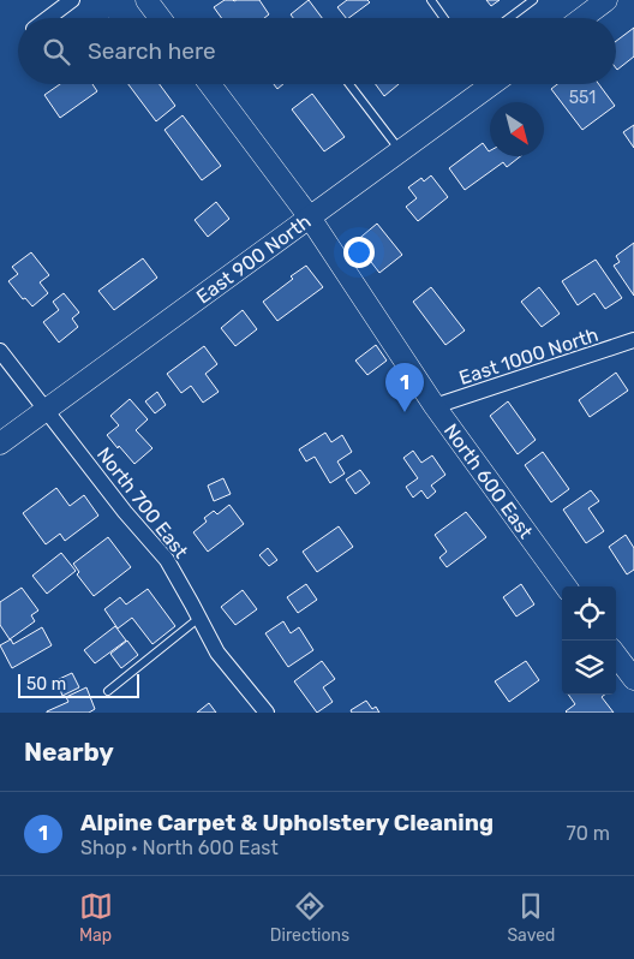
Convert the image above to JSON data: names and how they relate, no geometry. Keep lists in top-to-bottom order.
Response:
{
  "streets": {
    "street": [
      "East 900 North",
      "East 1000 North",
      "North 600 East",
      "North 700 East"
    ]
  },
  "crossings": [
    ["East 900 North", "North 600 East"],
    ["East 900 North", "North 700 East"],
    ["East 1000 North", "North 600 East"]
  ],
  "house_numbers": ["551"],
  "scale_bar": "50 m",
  "north": "bottom right",
  "page": {
    "search": "Search here",
    "pins": "1",
    "scale": "50 m",
    "heading": "Nearby",
    "list": [
      {
        "mark": "1",
        "name": "Alpine Carpet & Upholstery Cleaning",
        "note": "Shop · North 600 East",
        "value": "70 m"
      }
    ],
    "nav": ["Map", "Directions", "Saved"]
  }
}
